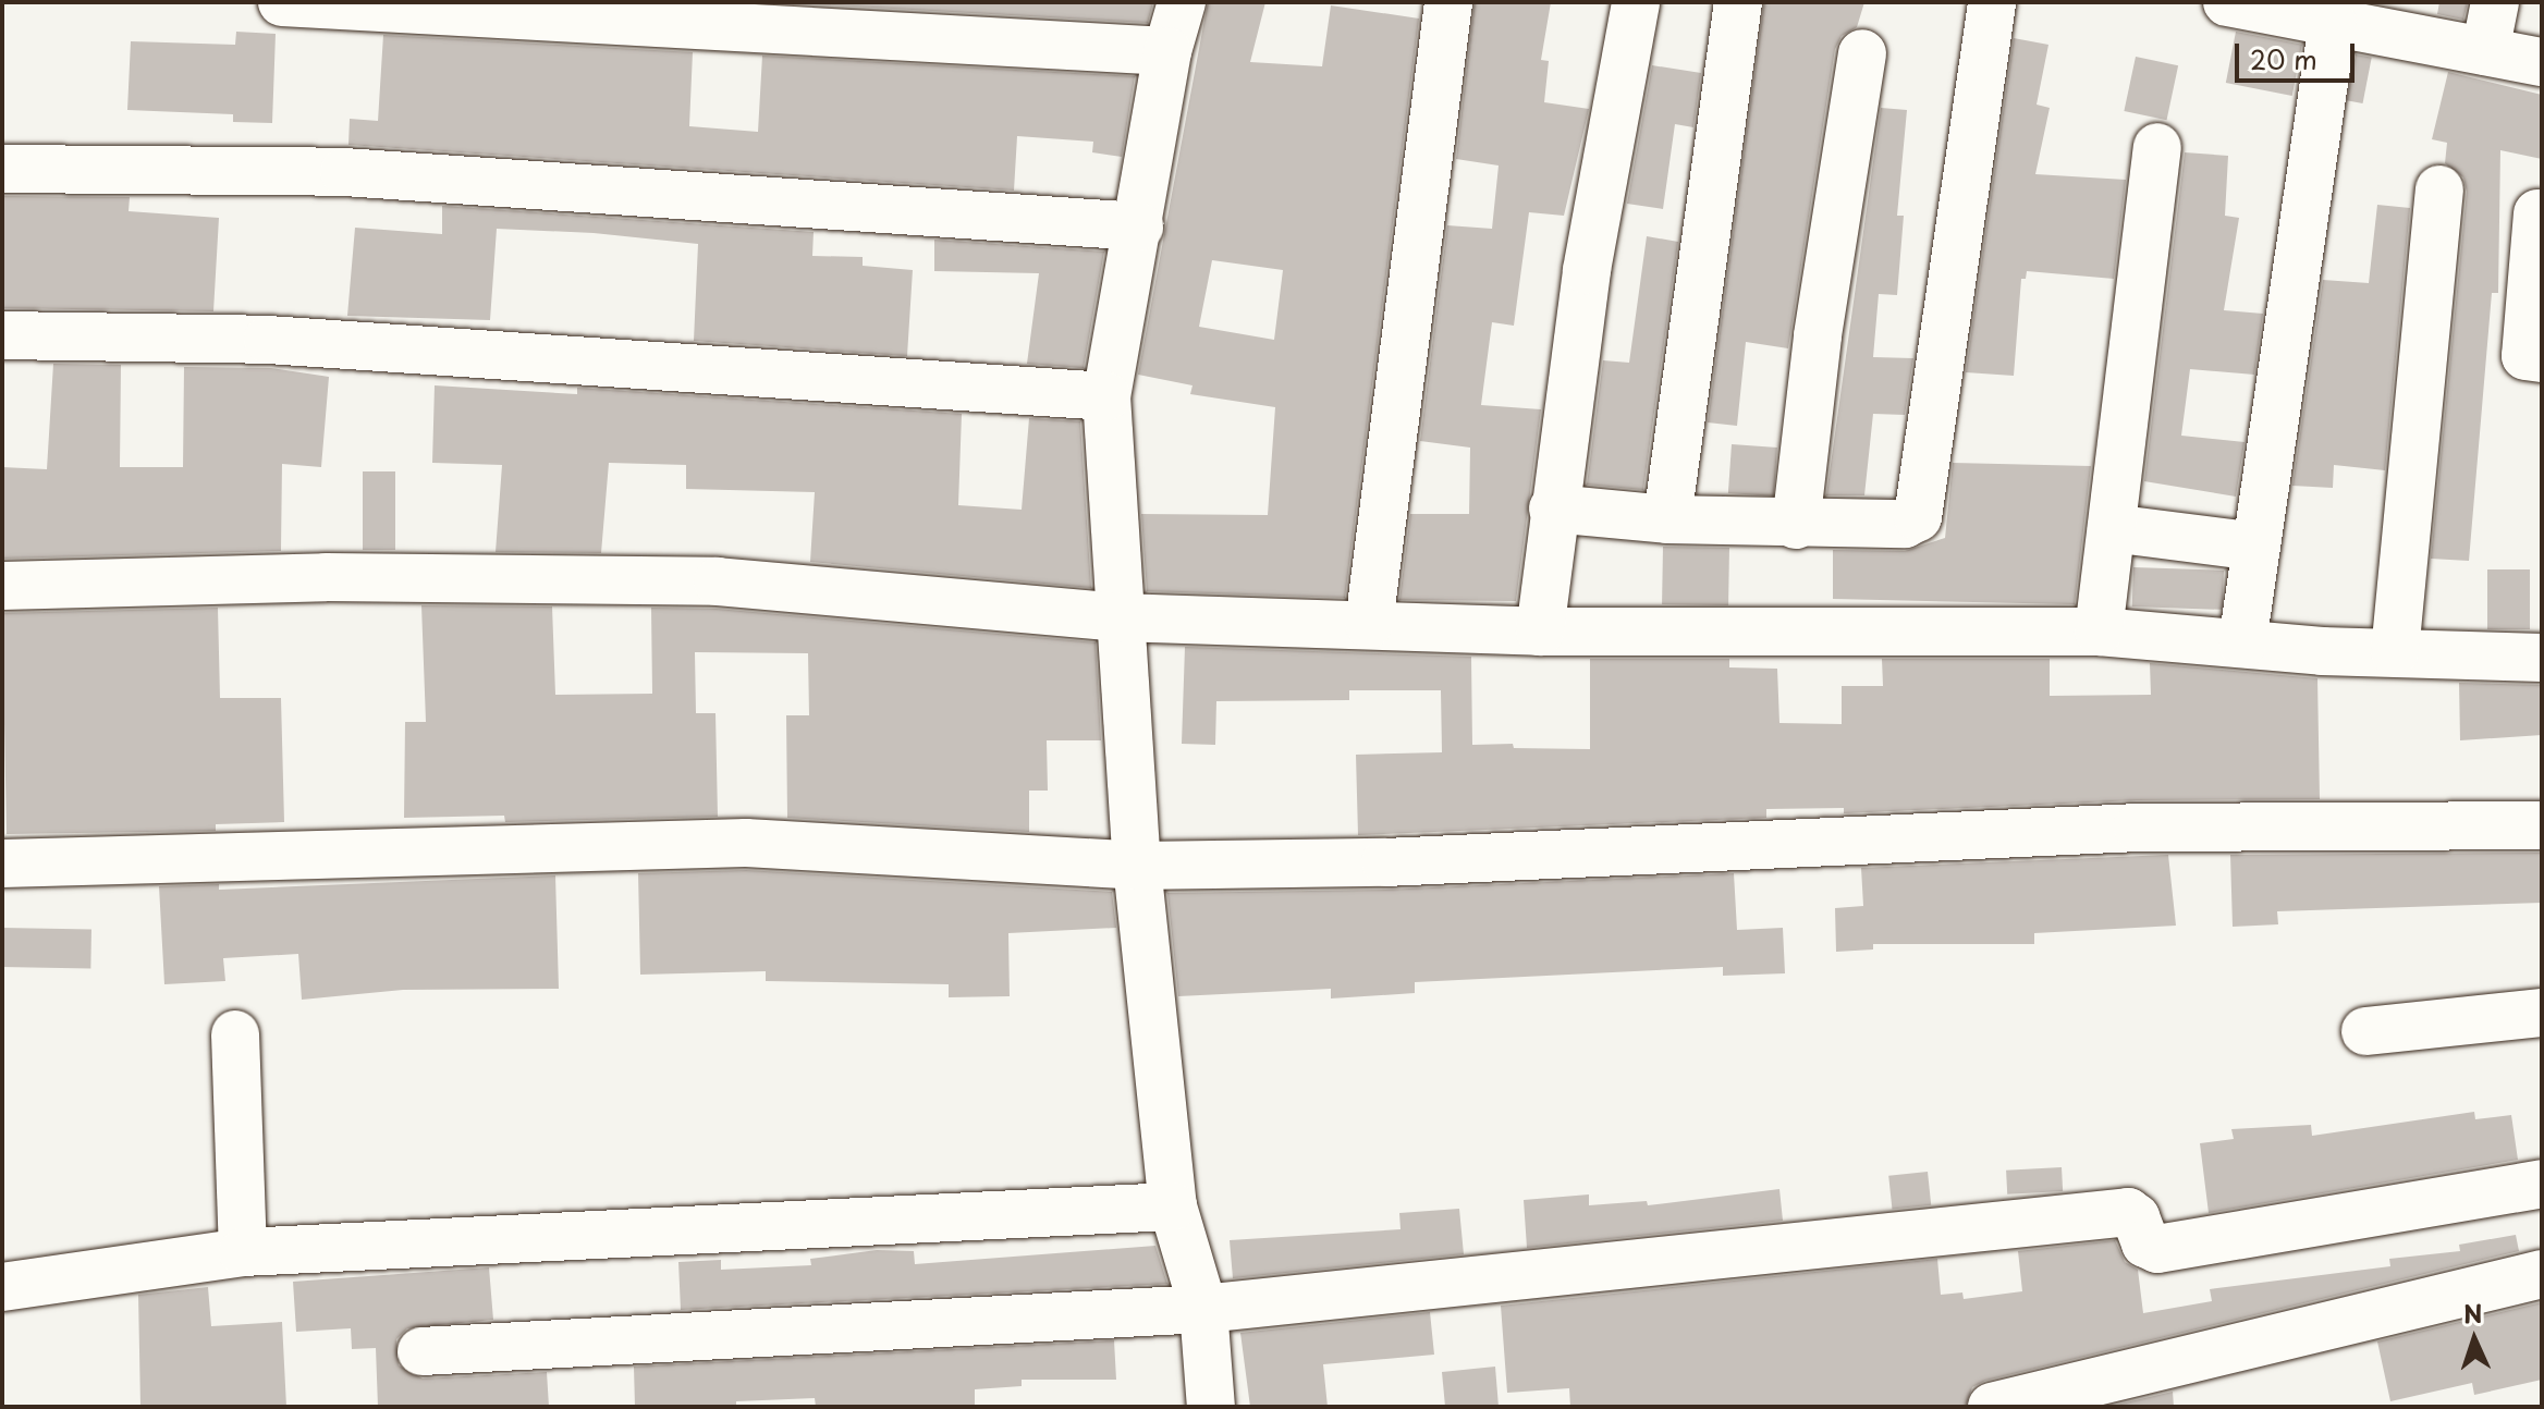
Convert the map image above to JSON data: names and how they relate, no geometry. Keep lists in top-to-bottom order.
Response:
{
  "scale_bar": "20 m",
  "north": "top"
}
